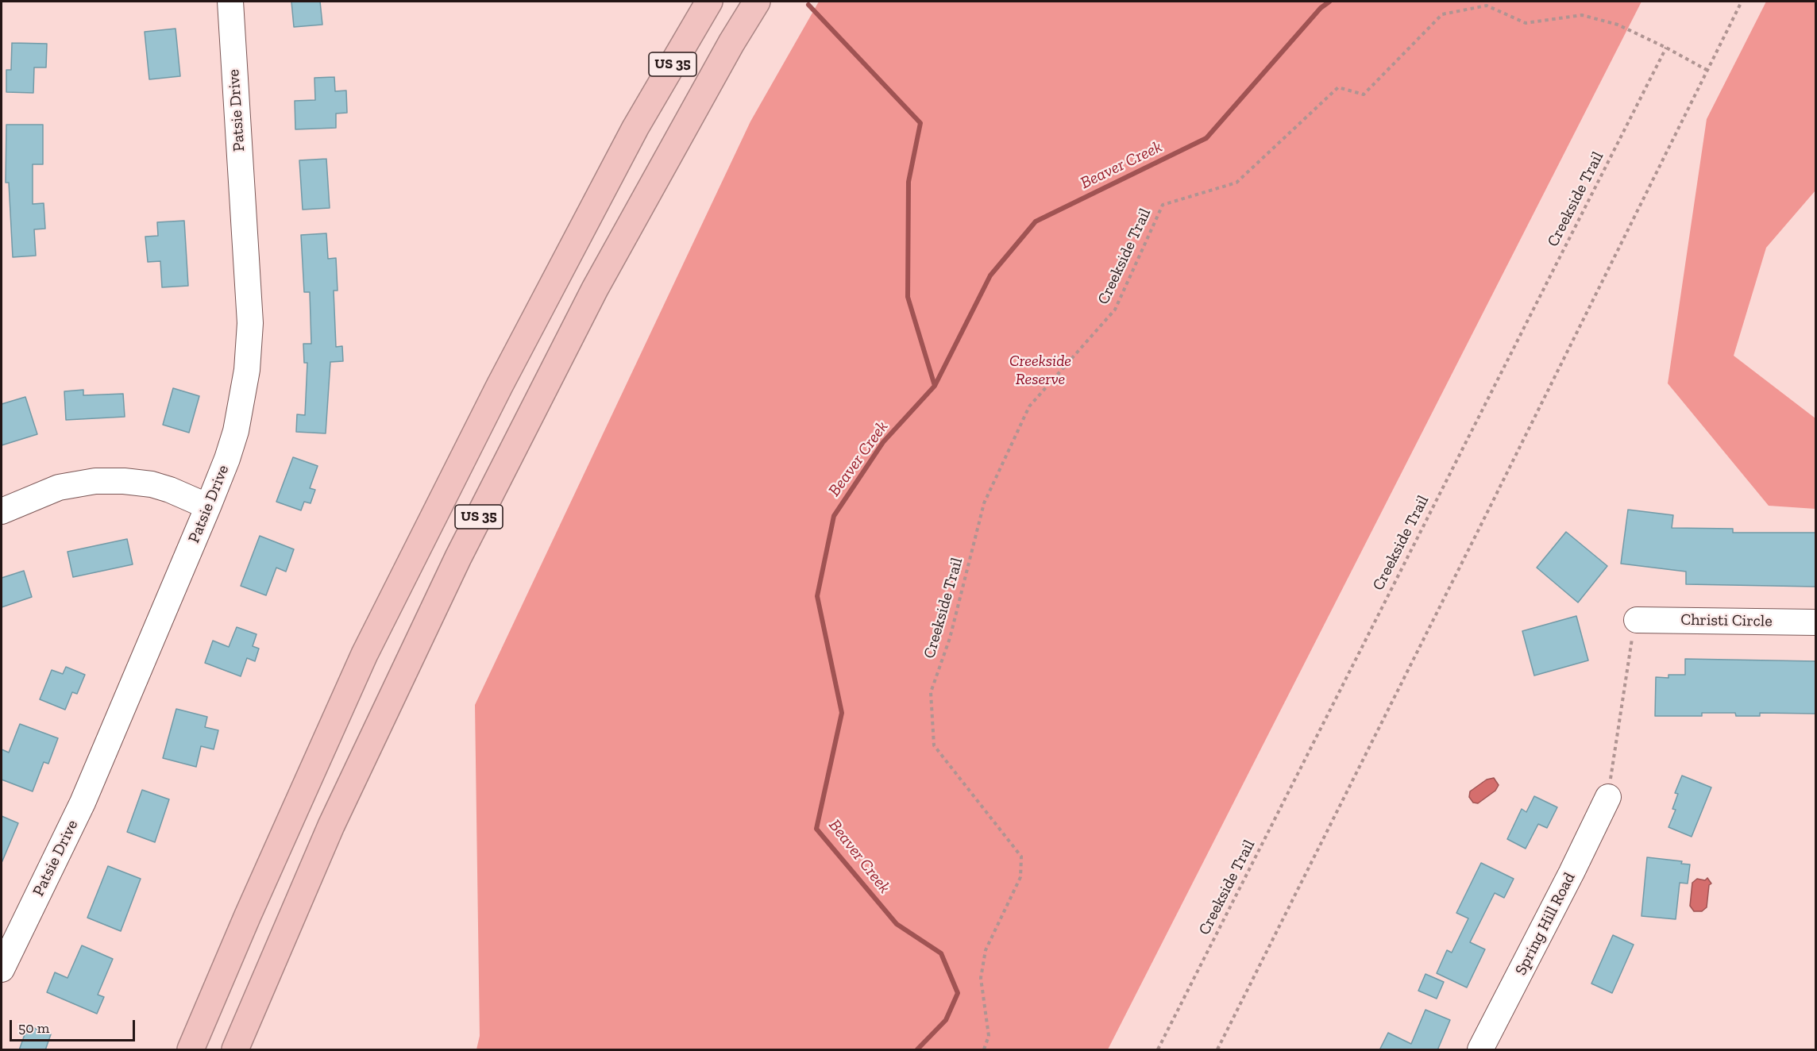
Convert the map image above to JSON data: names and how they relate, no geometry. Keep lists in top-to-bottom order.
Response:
{
  "streets": {
    "highway": ["US 35"],
    "street": ["Patsie Drive", "Christi Circle", "Spring Hill Road"],
    "path": ["Creekside Trail"]
  },
  "water": ["Beaver Creek"],
  "parks": ["Creekside Reserve"],
  "scale_bar": "50 m"
}
